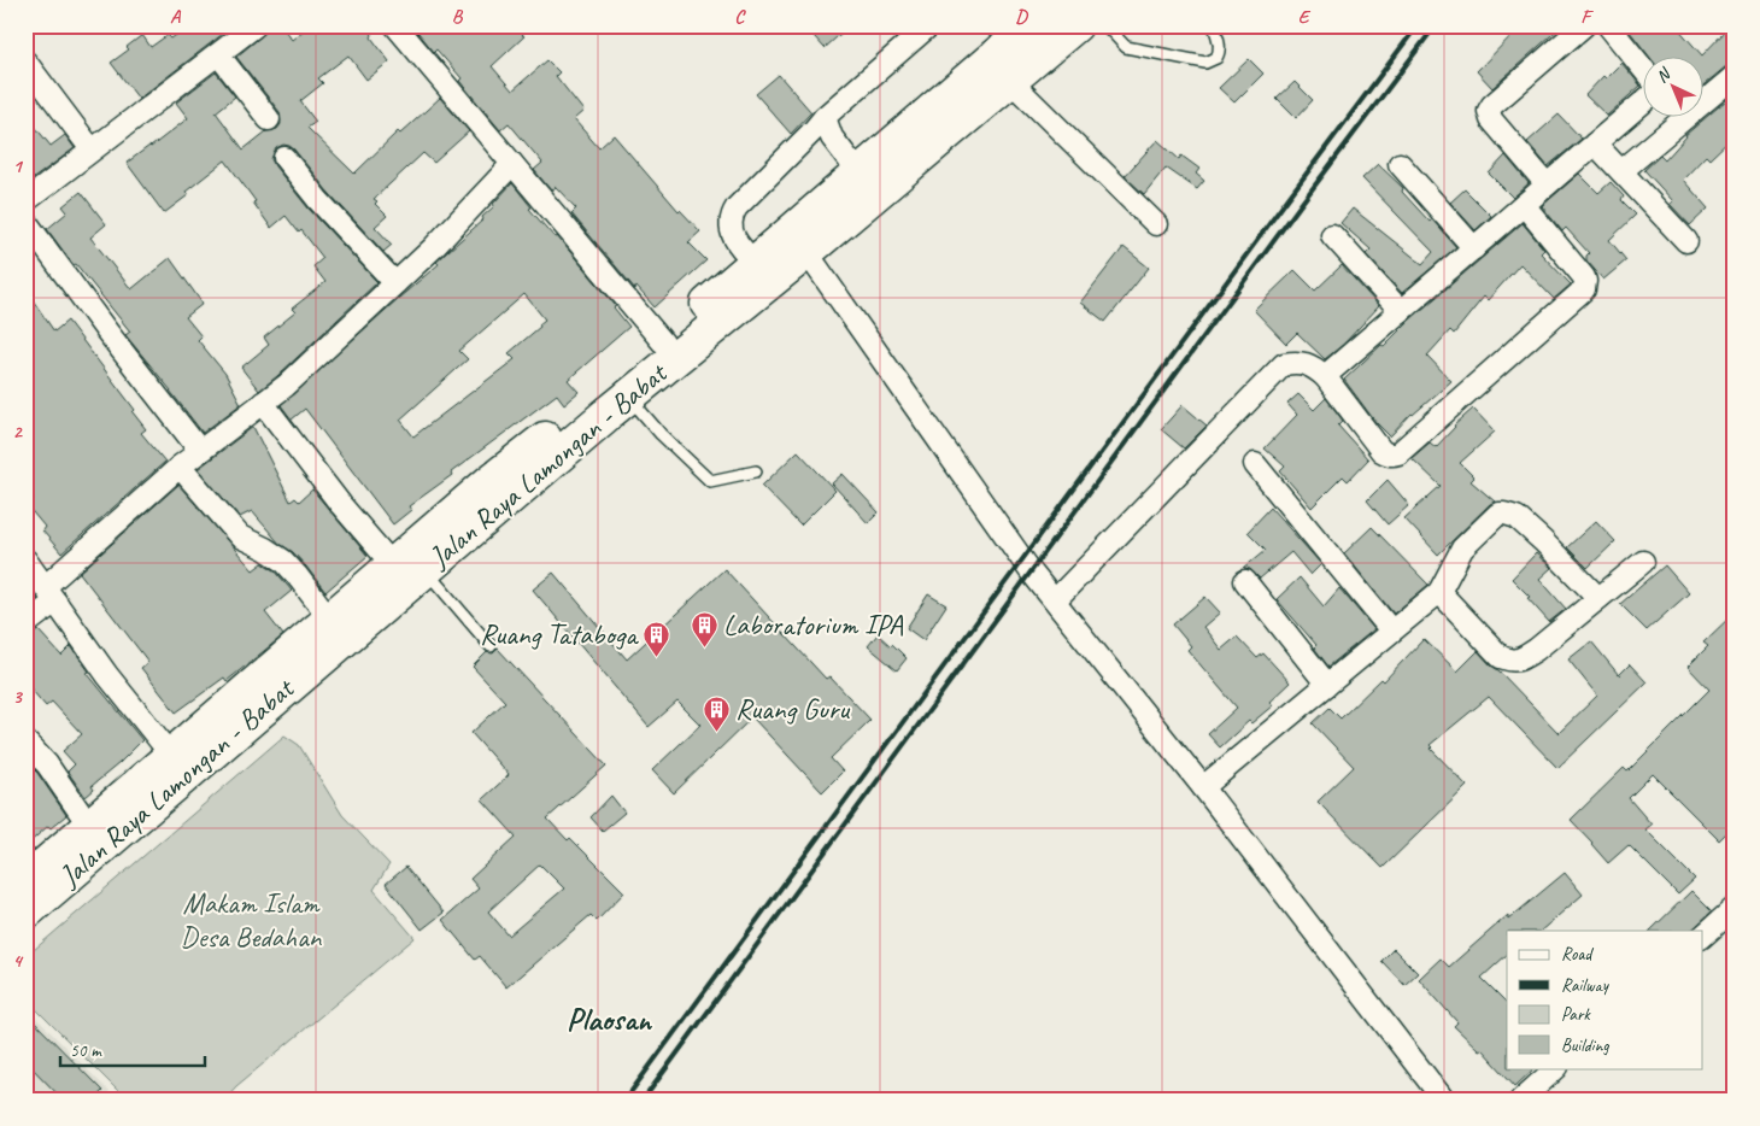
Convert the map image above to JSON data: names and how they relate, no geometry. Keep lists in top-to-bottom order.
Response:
{
  "streets": {
    "highway": ["Jalan Raya Lamongan - Babat"]
  },
  "districts": ["Plaosan"],
  "parks": ["Makam Islam Desa Bedahan"],
  "places": {
    "building": ["Laboratorium IPA", "Ruang Tataboga", "Ruang Guru"]
  },
  "legend": [
    "Road",
    "Railway",
    "Park",
    "Building"
  ],
  "scale_bar": "50 m",
  "north": "top left",
  "grid": {
    "columns": [
      "A",
      "B",
      "C",
      "D",
      "E",
      "F"
    ],
    "rows": [
      "1",
      "2",
      "3",
      "4"
    ]
  }
}
